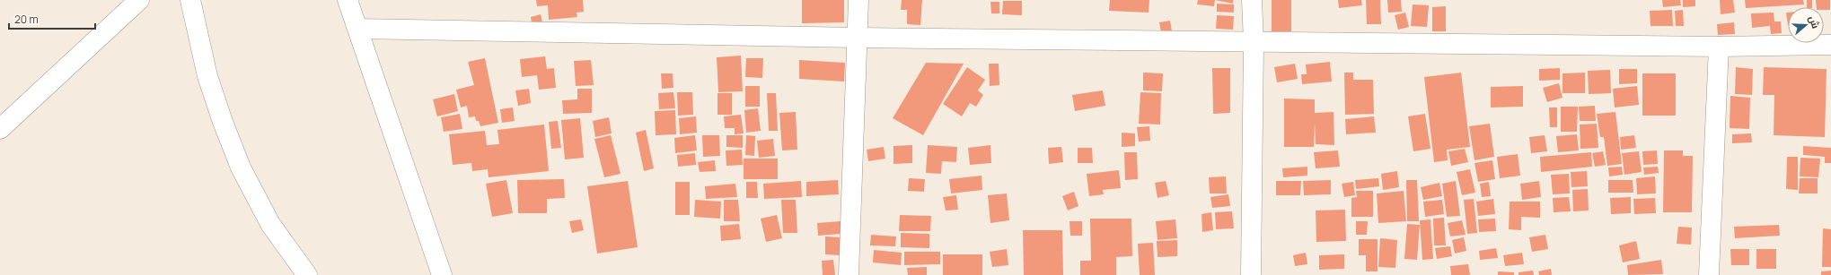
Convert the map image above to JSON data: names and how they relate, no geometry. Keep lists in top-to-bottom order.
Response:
{
  "scale_bar": "20 m",
  "north": "right"
}
